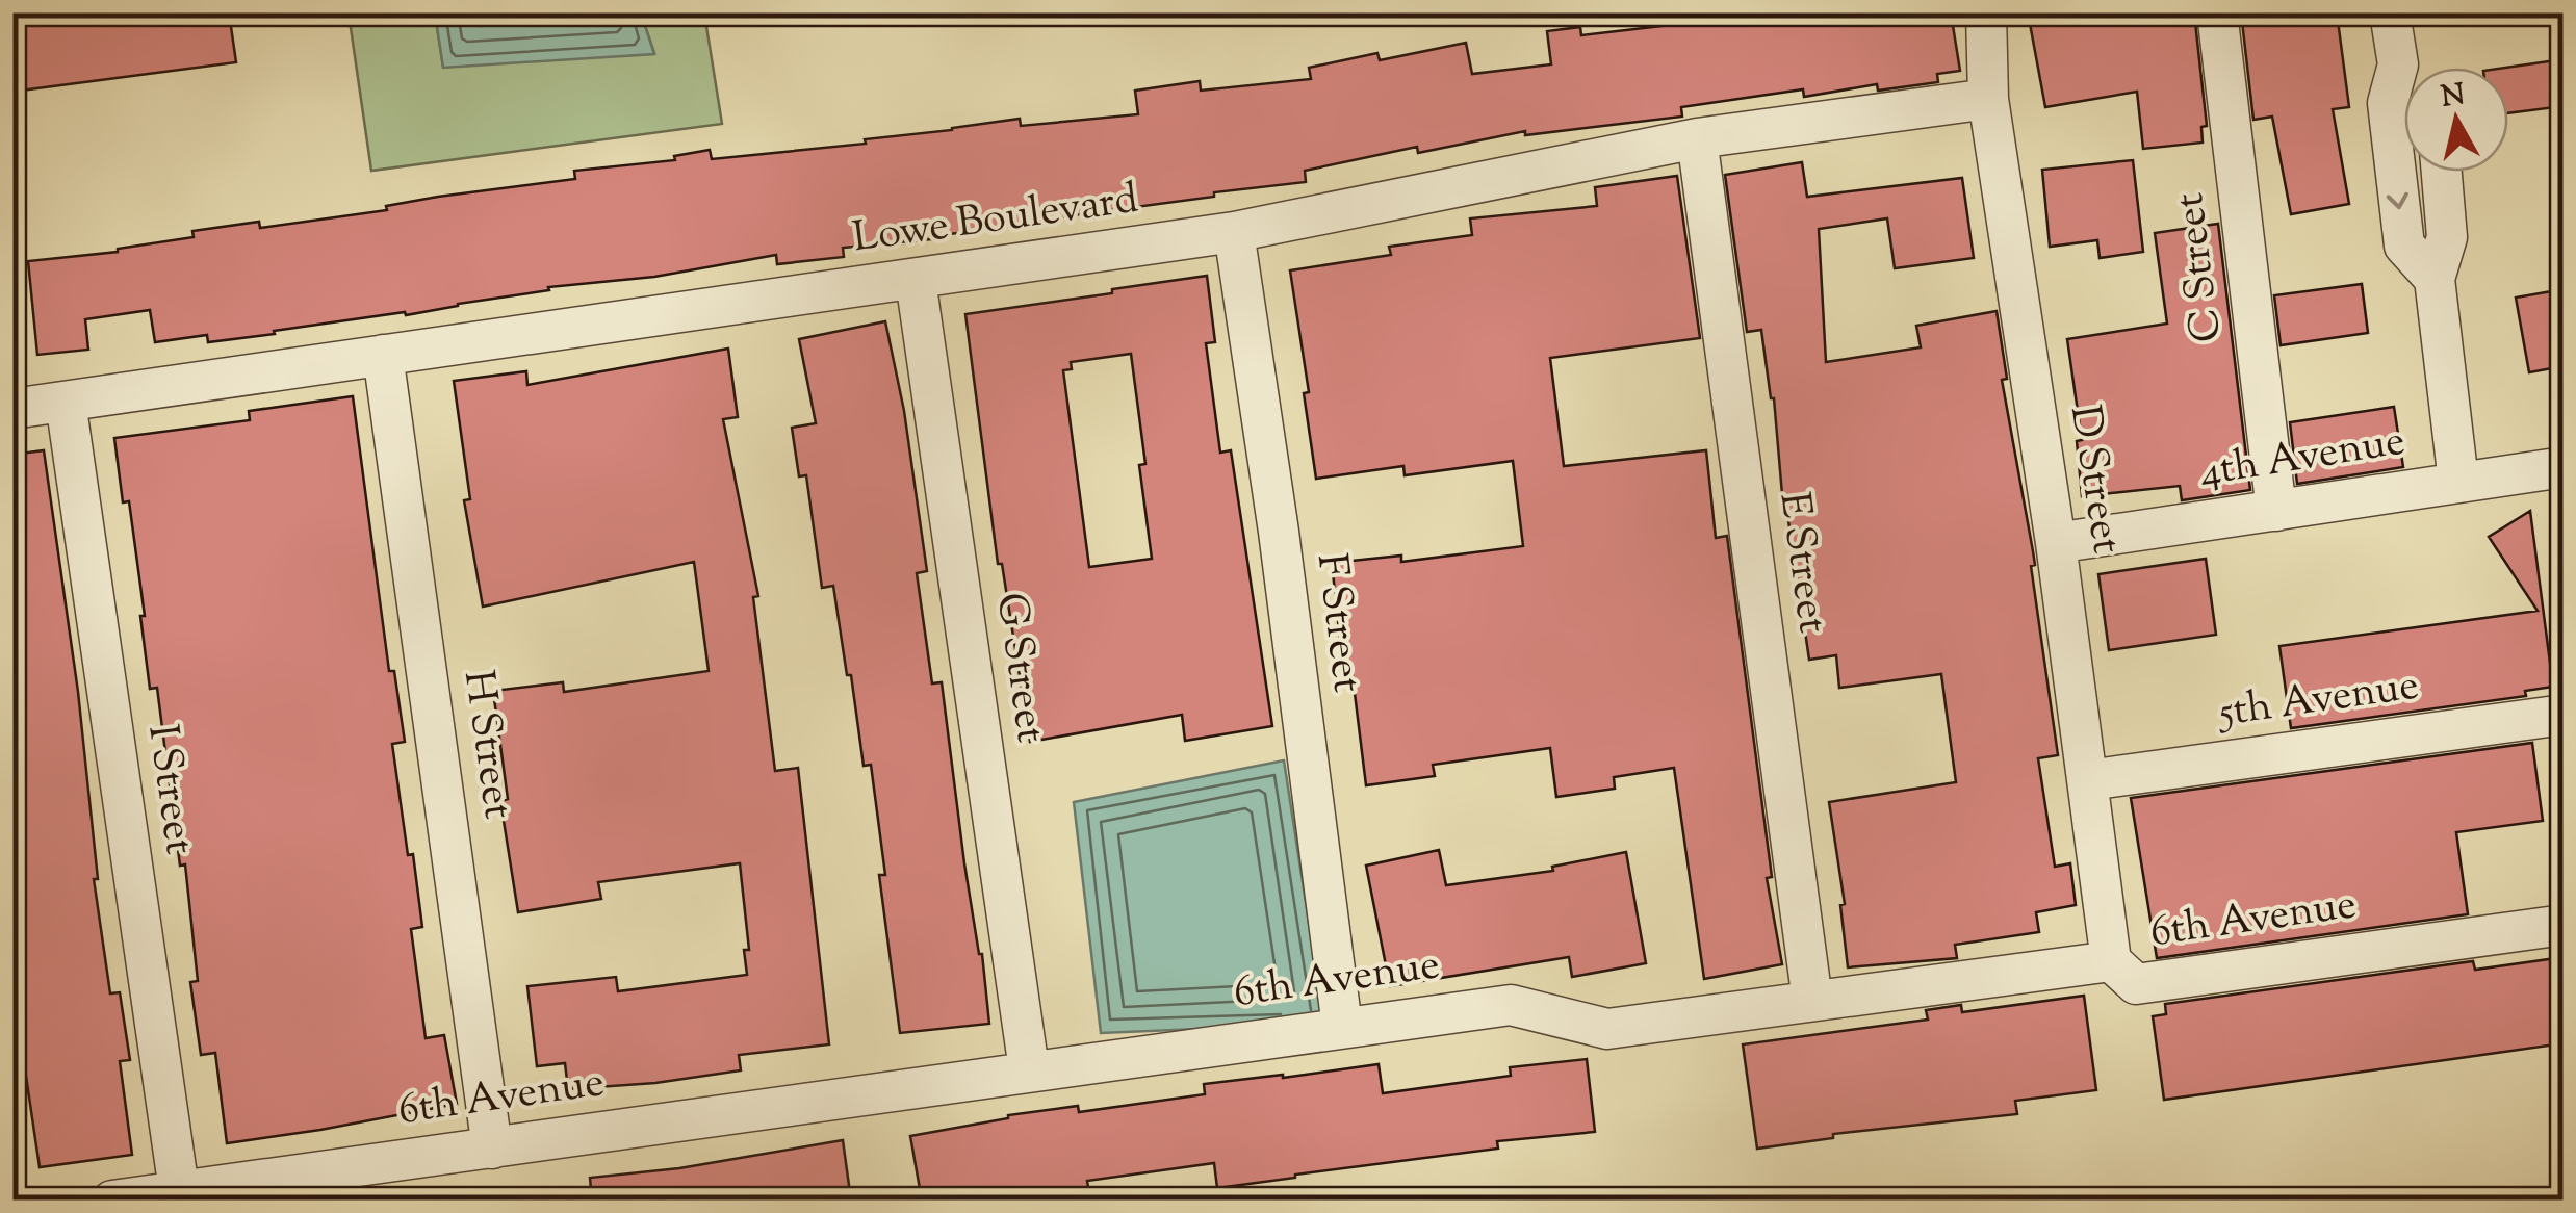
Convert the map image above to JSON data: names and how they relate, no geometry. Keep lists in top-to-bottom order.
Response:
{
  "streets": {
    "street": [
      "Lowe Boulevard",
      "C Street",
      "4th Avenue",
      "D Street",
      "E Street",
      "F Street",
      "G Street",
      "5th Avenue",
      "H Street",
      "I Street",
      "6th Avenue"
    ]
  },
  "crossings": [
    ["Lowe Boulevard", "D Street"],
    ["Lowe Boulevard", "E Street"],
    ["Lowe Boulevard", "F Street"],
    ["Lowe Boulevard", "G Street"],
    ["Lowe Boulevard", "H Street"],
    ["Lowe Boulevard", "I Street"],
    ["C Street", "4th Avenue"],
    ["4th Avenue", "D Street"],
    ["D Street", "5th Avenue"],
    ["D Street", "6th Avenue"],
    ["E Street", "6th Avenue"],
    ["F Street", "6th Avenue"],
    ["G Street", "6th Avenue"],
    ["H Street", "6th Avenue"],
    ["I Street", "6th Avenue"]
  ],
  "north": "top"
}
